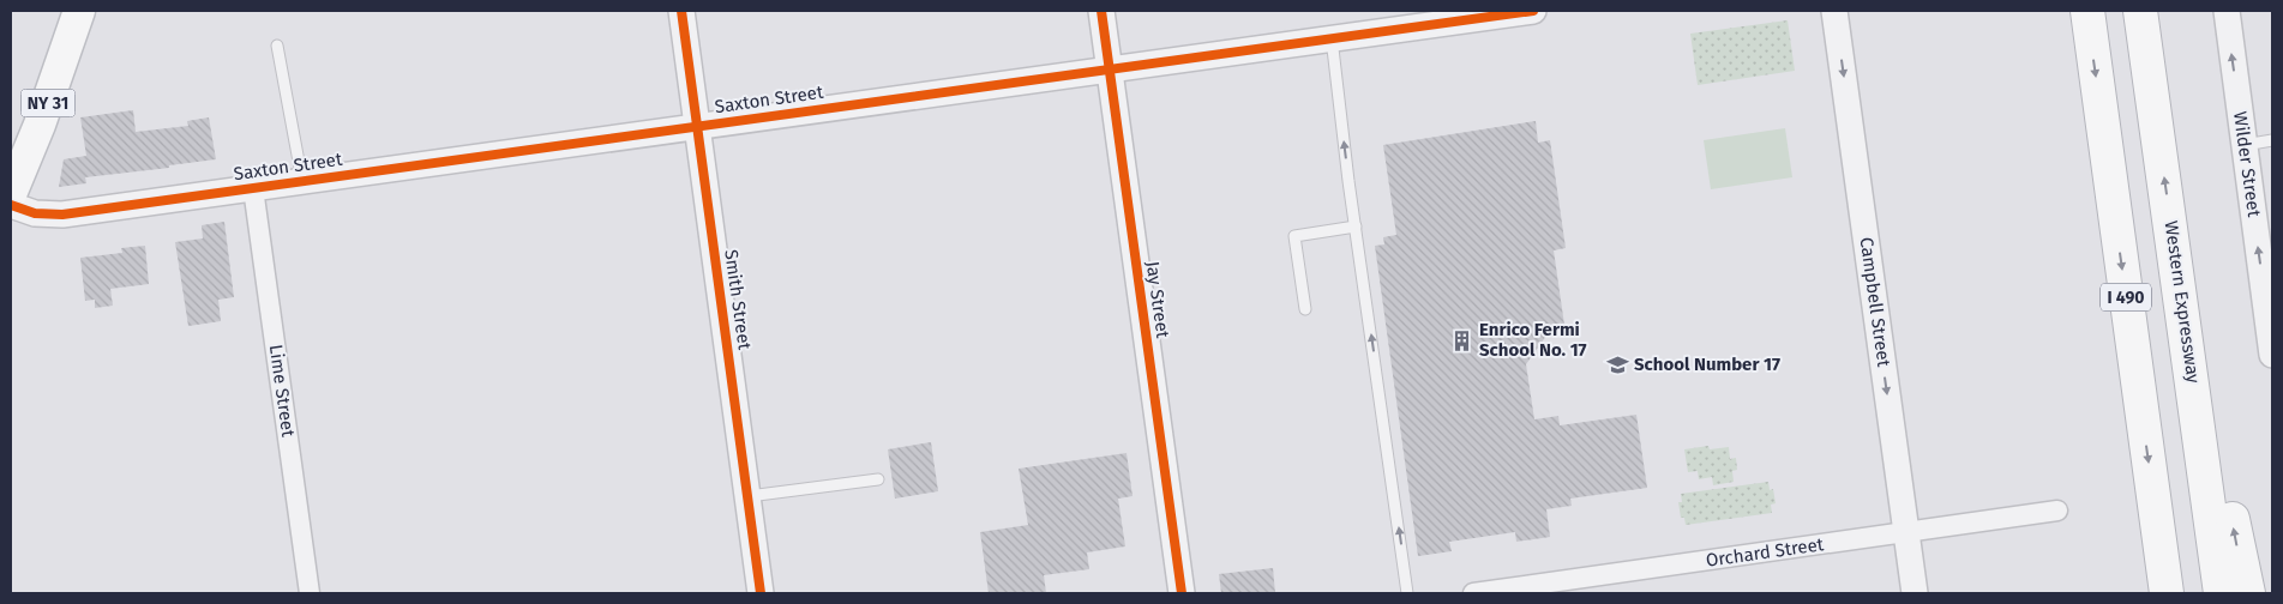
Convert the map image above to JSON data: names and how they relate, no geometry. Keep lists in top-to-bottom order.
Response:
{
  "streets": {
    "highway": ["I 490", "Western Expressway"],
    "main road": ["NY 31"],
    "street": [
      "Saxton Street",
      "Wilder Street",
      "Smith Street",
      "Jay Street",
      "Campbell Street",
      "Lime Street",
      "Orchard Street"
    ]
  },
  "crossings": [
    ["Saxton Street", "Smith Street"],
    ["Saxton Street", "Jay Street"],
    ["Saxton Street", "Lime Street"],
    ["Campbell Street", "Orchard Street"]
  ],
  "one_way": ["Wilder Street", "Campbell Street"],
  "places": {
    "building": ["Enrico Fermi School No. 17"],
    "school or university": ["School Number 17"]
  }
}
